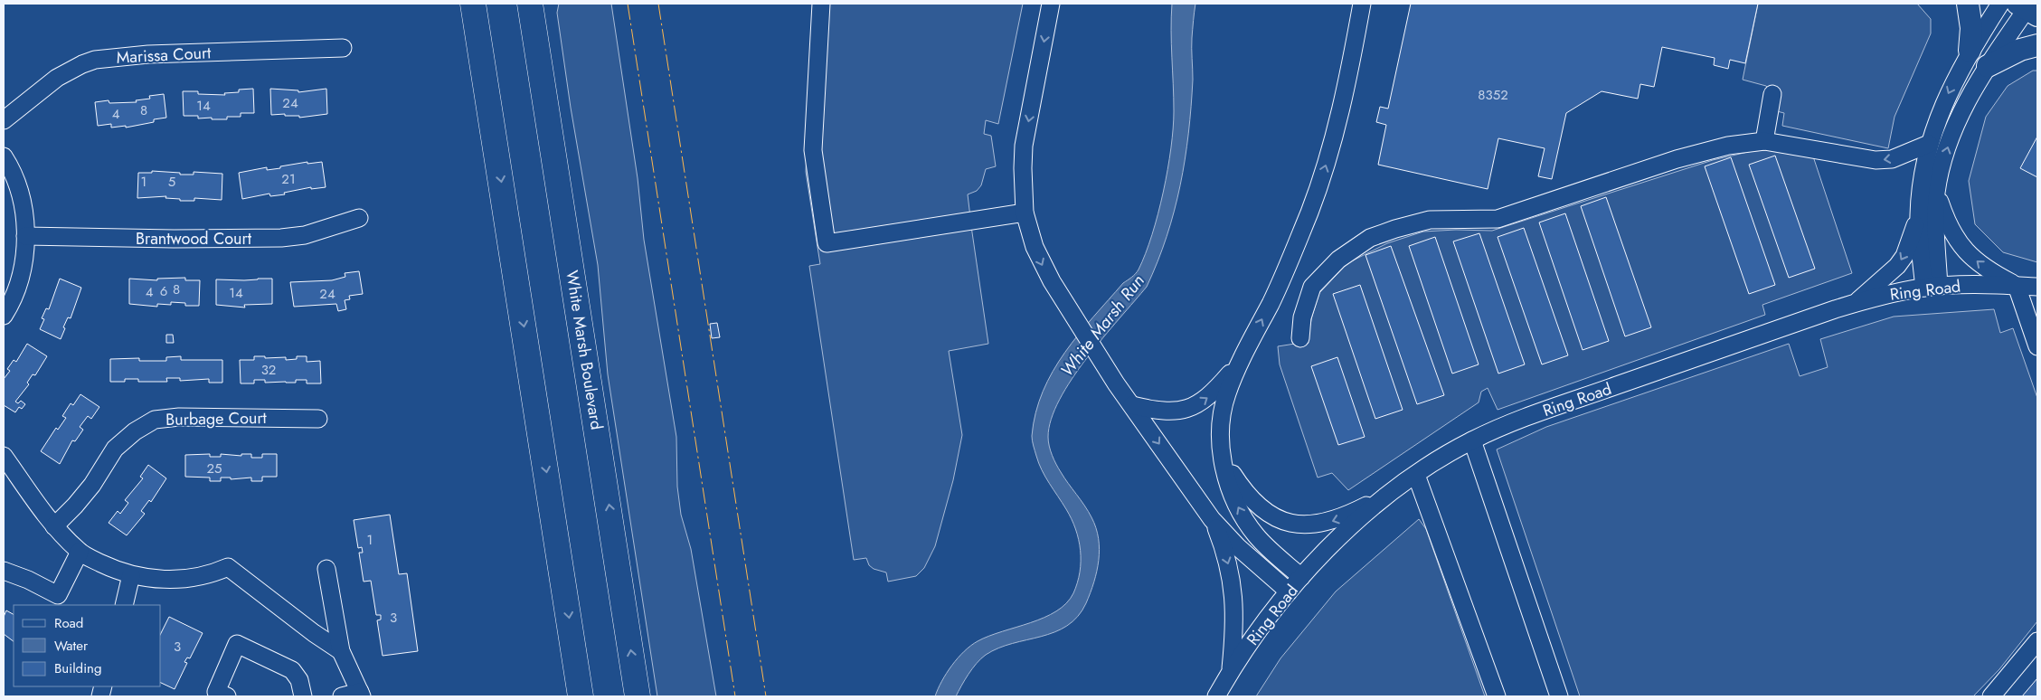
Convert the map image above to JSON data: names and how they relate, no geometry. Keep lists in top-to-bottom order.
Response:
{
  "streets": {
    "highway": ["White Marsh Boulevard"],
    "street": [
      "Marissa Court",
      "Brantwood Court",
      "Ring Road",
      "Burbage Court"
    ]
  },
  "water": ["White Marsh Run"],
  "house_numbers": [
    "8352",
    "24",
    "14",
    "8",
    "4",
    "21",
    "1",
    "5",
    "8",
    "6",
    "4",
    "14",
    "24",
    "32",
    "25",
    "1",
    "3",
    "3"
  ],
  "legend": ["Road", "Water", "Building"]
}
